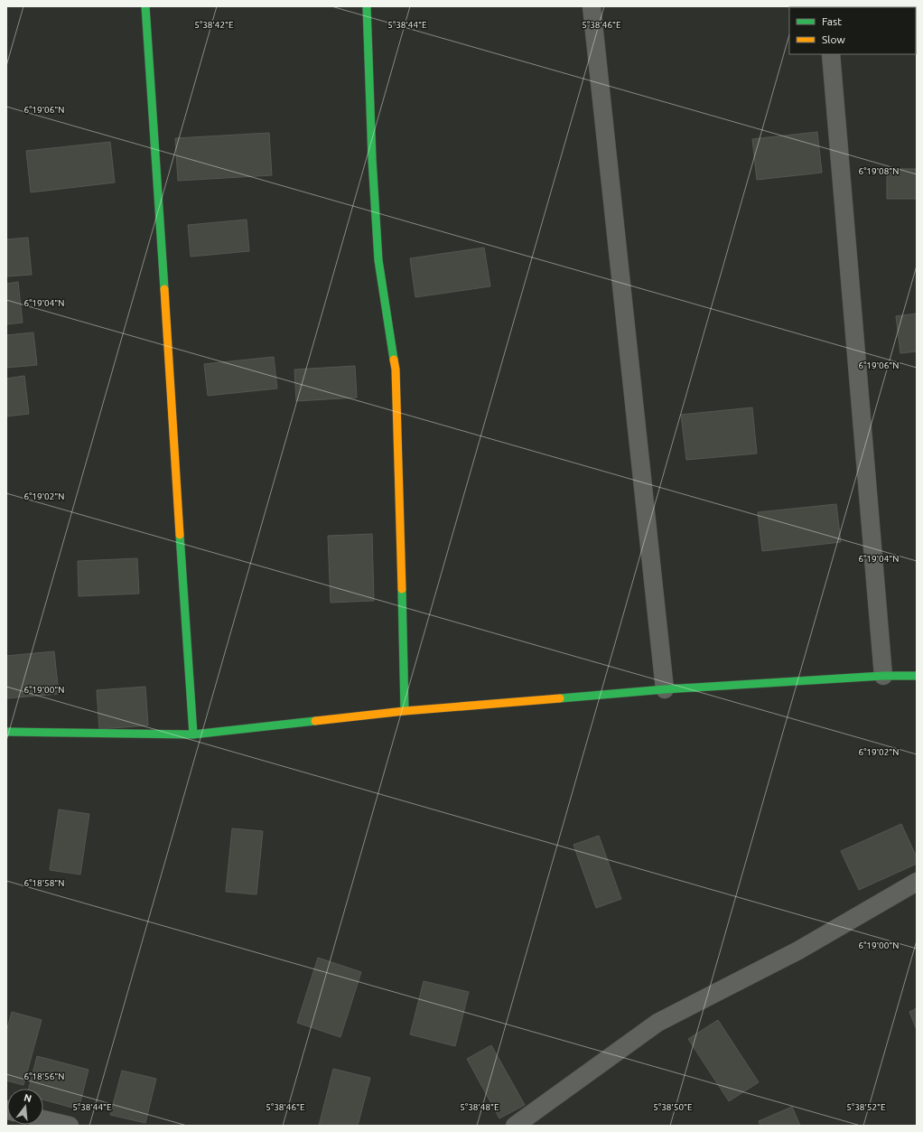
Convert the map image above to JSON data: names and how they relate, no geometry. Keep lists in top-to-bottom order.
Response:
{
  "legend": ["Fast", "Slow"],
  "north": "top",
  "coordinates": [
    "5°38'42\"E",
    "5°38'44\"E",
    "5°38'46\"E",
    "6°19'06\"N",
    "6°19'08\"N",
    "6°19'04\"N",
    "6°19'02\"N",
    "6°19'00\"N",
    "6°18'58\"N",
    "6°18'56\"N",
    "5°38'48\"E",
    "5°38'50\"E",
    "5°38'52\"E"
  ]
}
